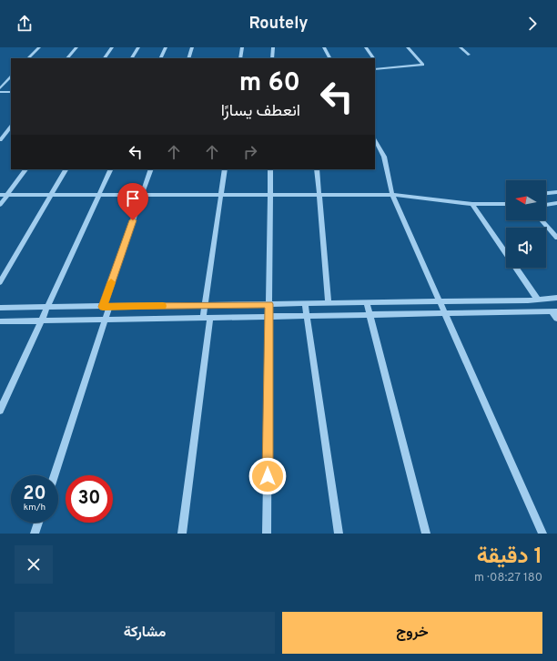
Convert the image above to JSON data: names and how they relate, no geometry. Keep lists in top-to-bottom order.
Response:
{
  "north": "left",
  "page": {
    "header": "Routely",
    "turn": ["60 m", "انعطف يسارًا"],
    "speed": "20 km/h",
    "limit": "30",
    "heading": ["1 دقيقة", "180 m · 08:27"],
    "buttons": ["خروج", "مشاركة"]
  }
}
